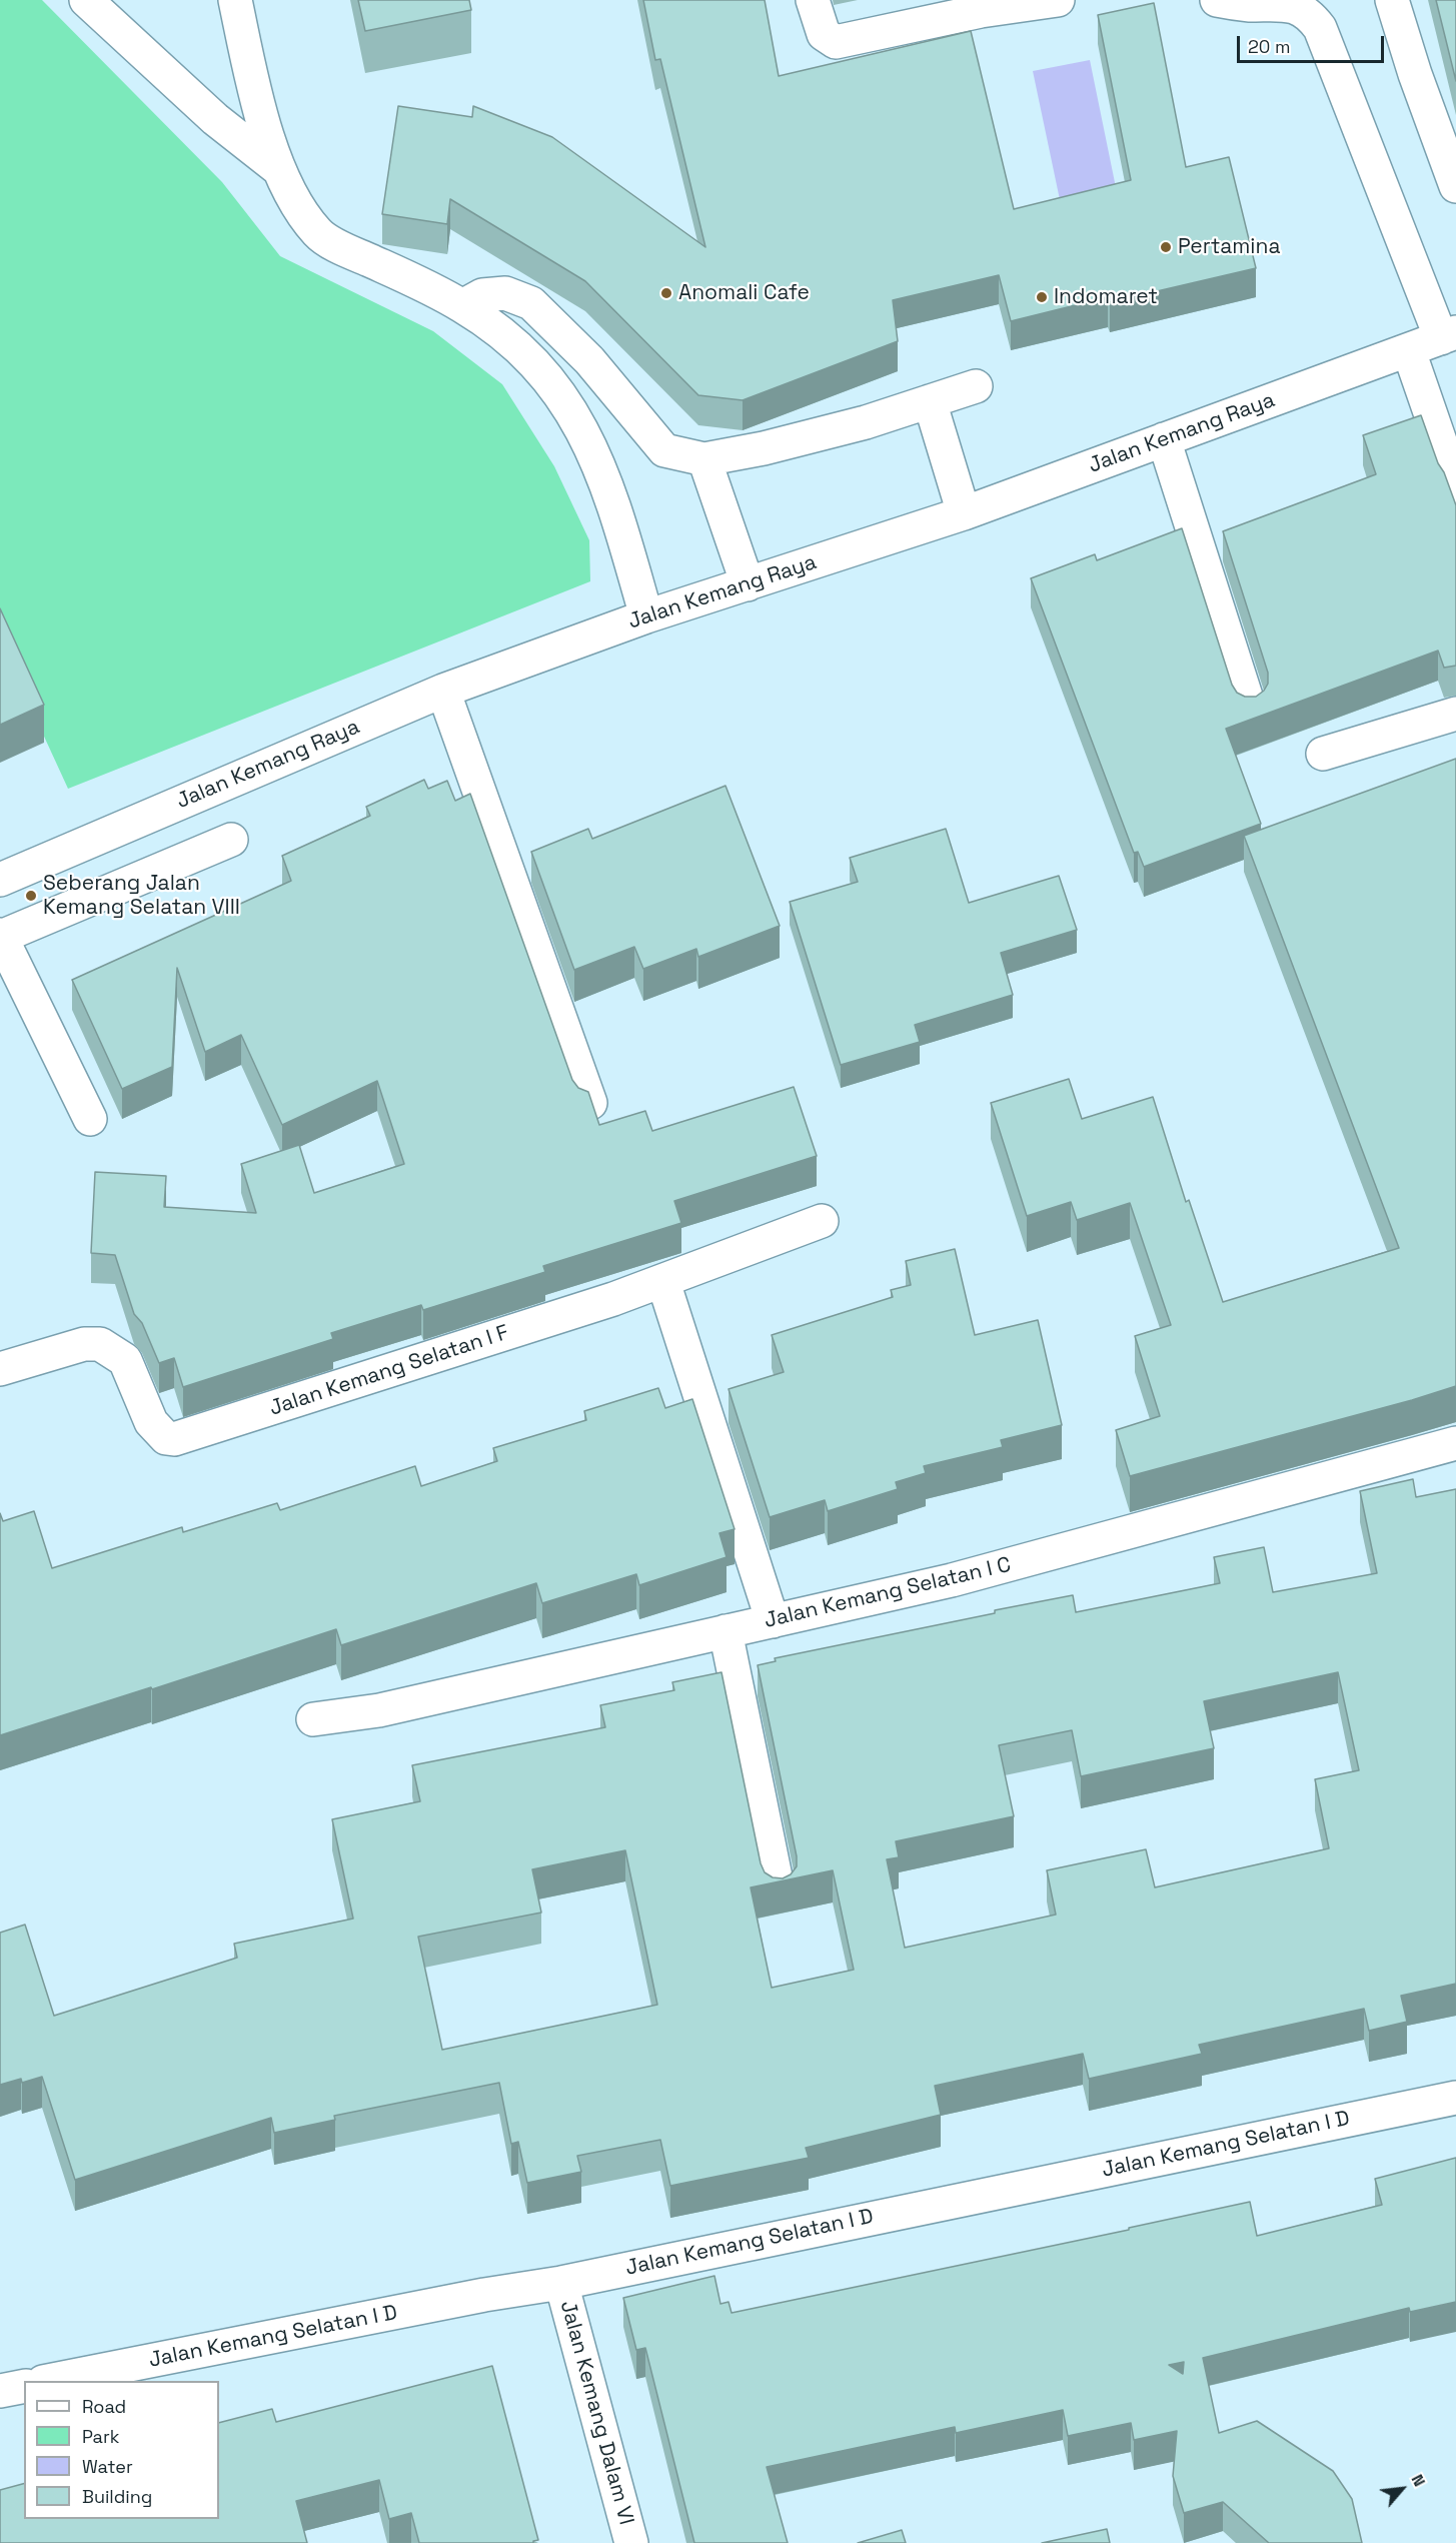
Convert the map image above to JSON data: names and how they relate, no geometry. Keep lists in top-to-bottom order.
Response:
{
  "streets": {
    "street": [
      "Jalan Kemang Raya",
      "Jalan Kemang Selatan I F",
      "Jalan Kemang Selatan I C",
      "Jalan Kemang Selatan I D",
      "Jalan Kemang Dalam VI"
    ]
  },
  "crossings": [
    ["Jalan Kemang Selatan I D", "Jalan Kemang Dalam VI"]
  ],
  "places": [
    "Pertamina",
    "Anomali Cafe",
    "Indomaret",
    "Seberang Jalan Kemang Selatan VIII"
  ],
  "legend": [
    "Road",
    "Park",
    "Water",
    "Building"
  ],
  "scale_bar": "20 m",
  "north": "top right"
}
